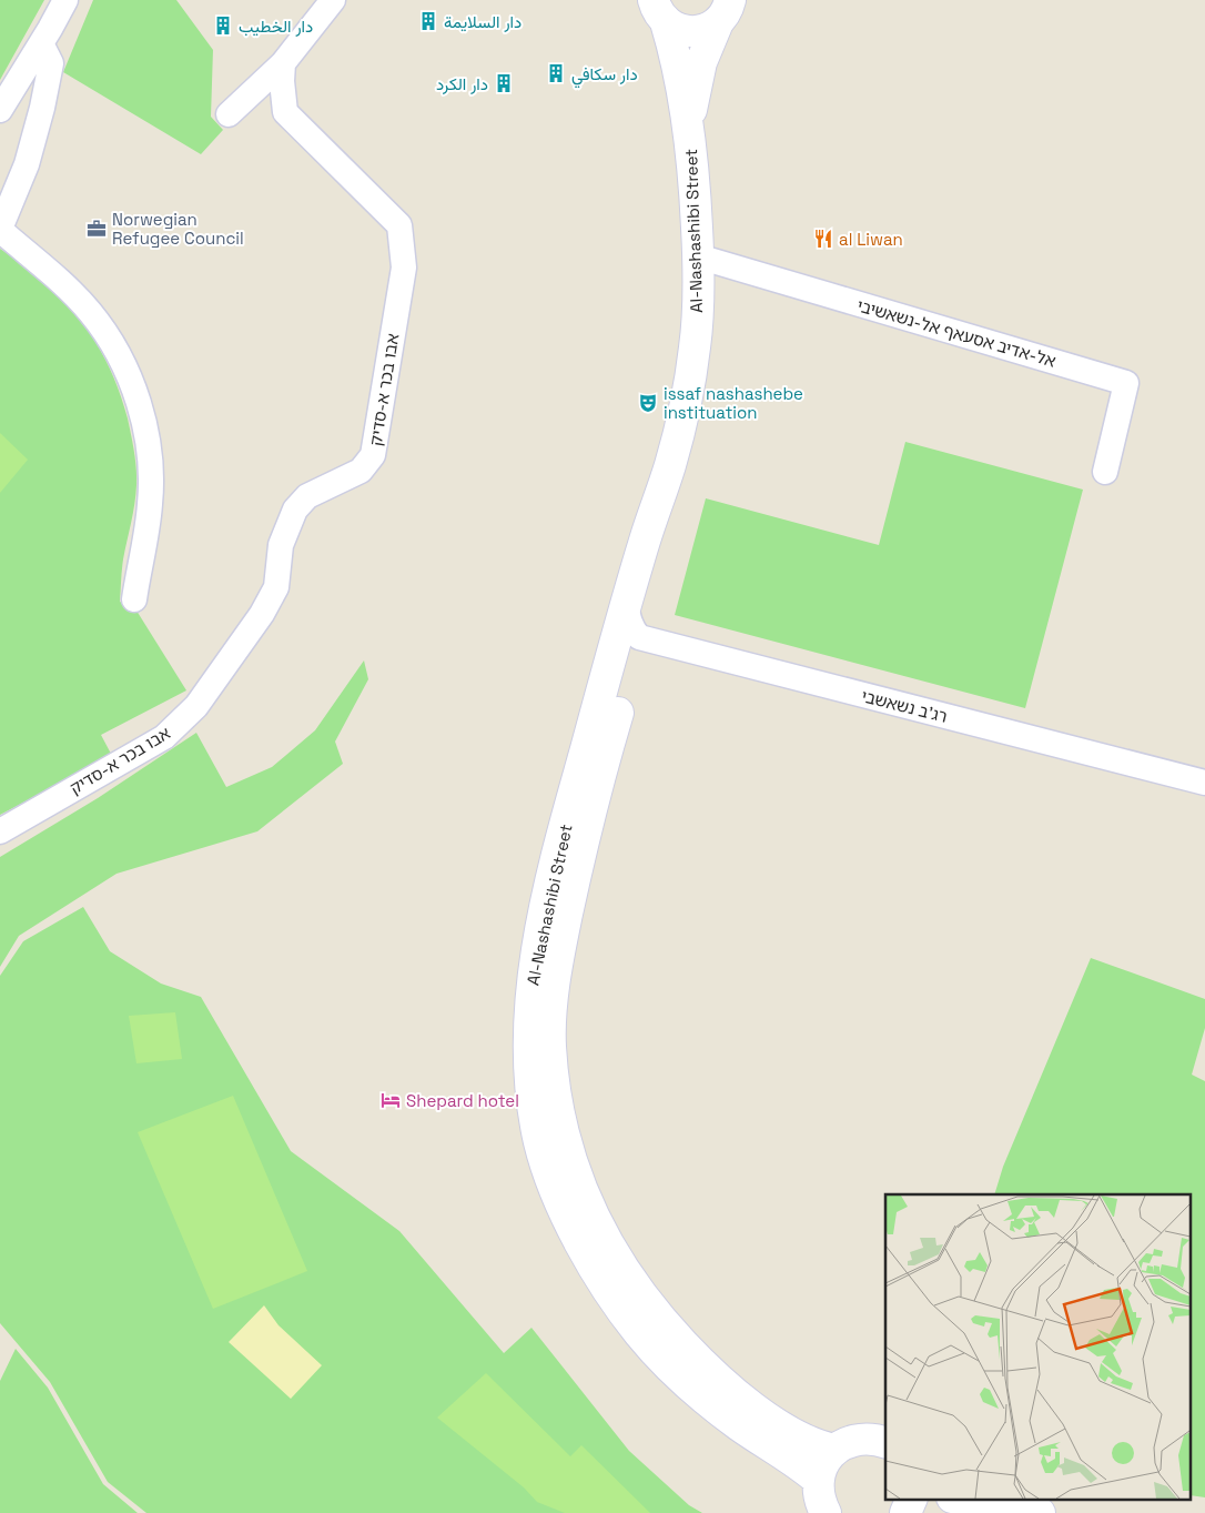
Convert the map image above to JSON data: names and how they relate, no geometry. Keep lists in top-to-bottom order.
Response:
{
  "streets": {
    "street": [
      "Al-Nashashibi Street",
      "אל-אדיב אסעאף אל-נשאשיבי",
      "אבו בכר א-סדיק",
      "רג'ב נשאשבי"
    ]
  },
  "crossings": [
    ["Al-Nashashibi Street", "אל-אדיב אסעאף אל-נשאשיבי"],
    ["Al-Nashashibi Street", "רג'ב נשאשבי"]
  ],
  "places": {
    "building": [
      "دار السلايمة",
      "دار الخطيب",
      "دار سكافي",
      "دار الكرد"
    ],
    "office": ["Norwegian Refugee Council"],
    "restaurant": ["al Liwan"],
    "theatre": ["issaf nashashebe instituation"],
    "hotel": ["Shepard hotel"]
  }
}
